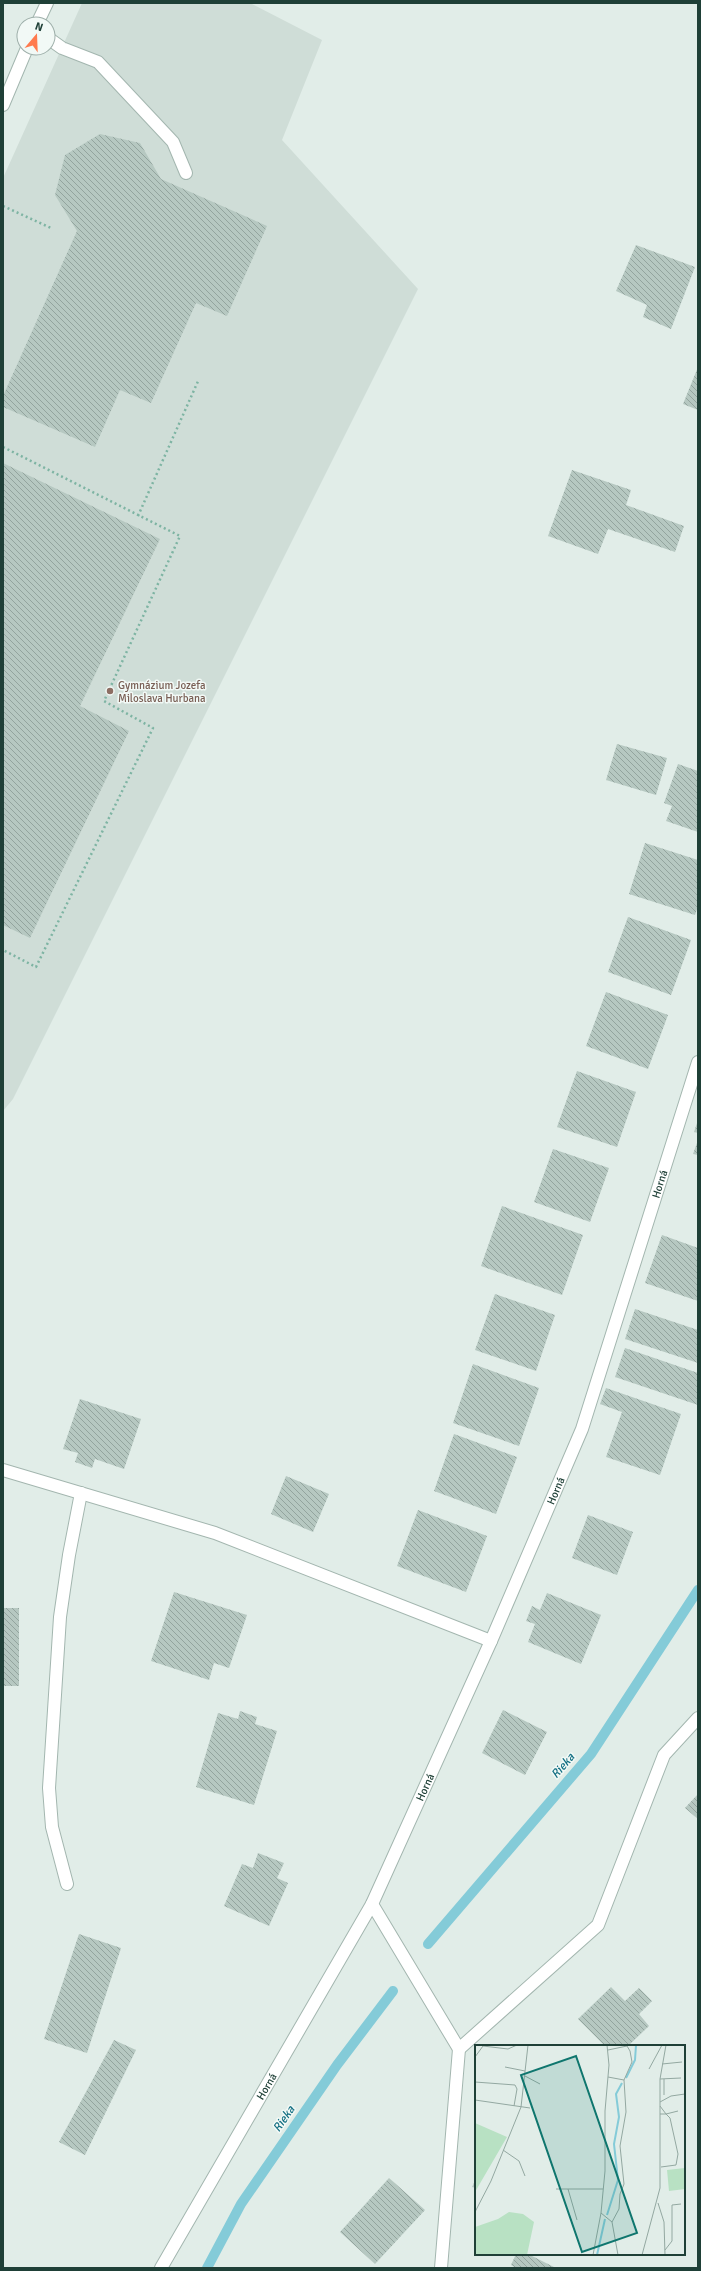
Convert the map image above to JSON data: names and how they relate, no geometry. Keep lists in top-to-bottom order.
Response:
{
  "streets": {
    "street": ["Horná"]
  },
  "water": ["Rieka"],
  "places": ["Gymnázium Jozefa Miloslava Hurbana"],
  "north": "top"
}
